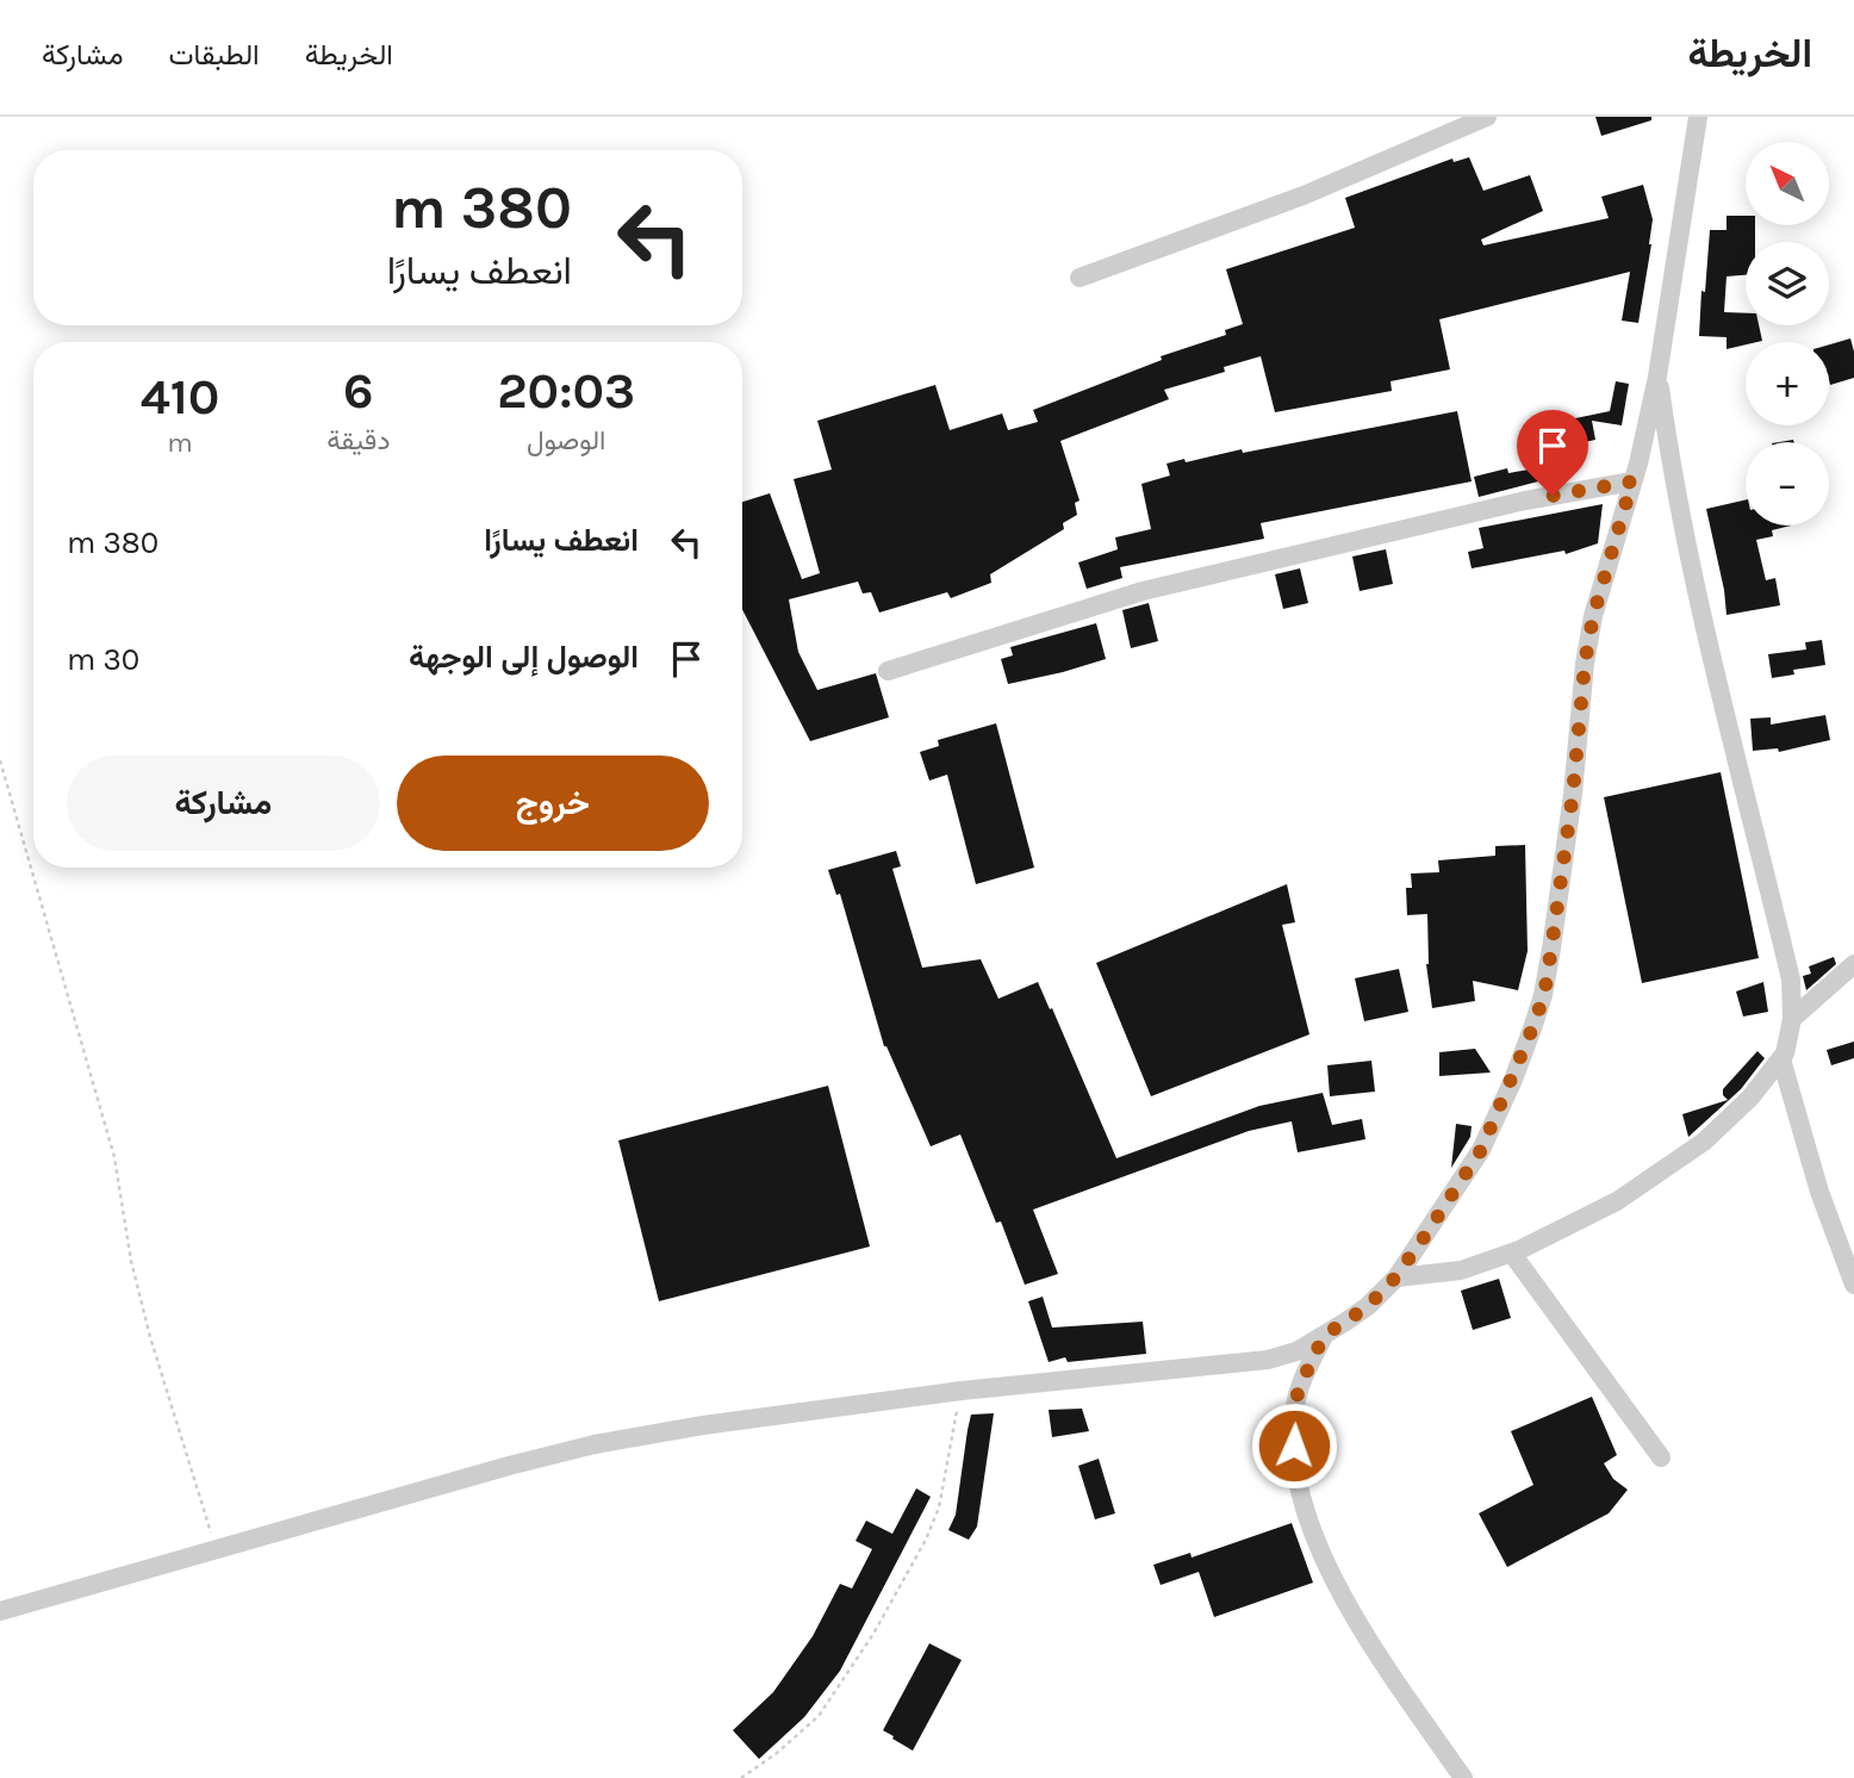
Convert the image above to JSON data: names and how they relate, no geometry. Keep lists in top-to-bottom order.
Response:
{
  "north": "top left",
  "page": {
    "header": "الخريطة",
    "nav": ["الخريطة", "الطبقات", "مشاركة"],
    "map_buttons": ["+", "−"],
    "turn": ["380 m", "انعطف يسارًا"],
    "eta": [
      "20:03",
      "الوصول",
      "6",
      "دقيقة",
      "410",
      "m"
    ],
    "list": [
      {
        "name": "انعطف يسارًا",
        "value": "380 m"
      },
      {
        "name": "الوصول إلى الوجهة",
        "value": "30 m"
      }
    ],
    "buttons": ["خروج", "مشاركة"]
  }
}
